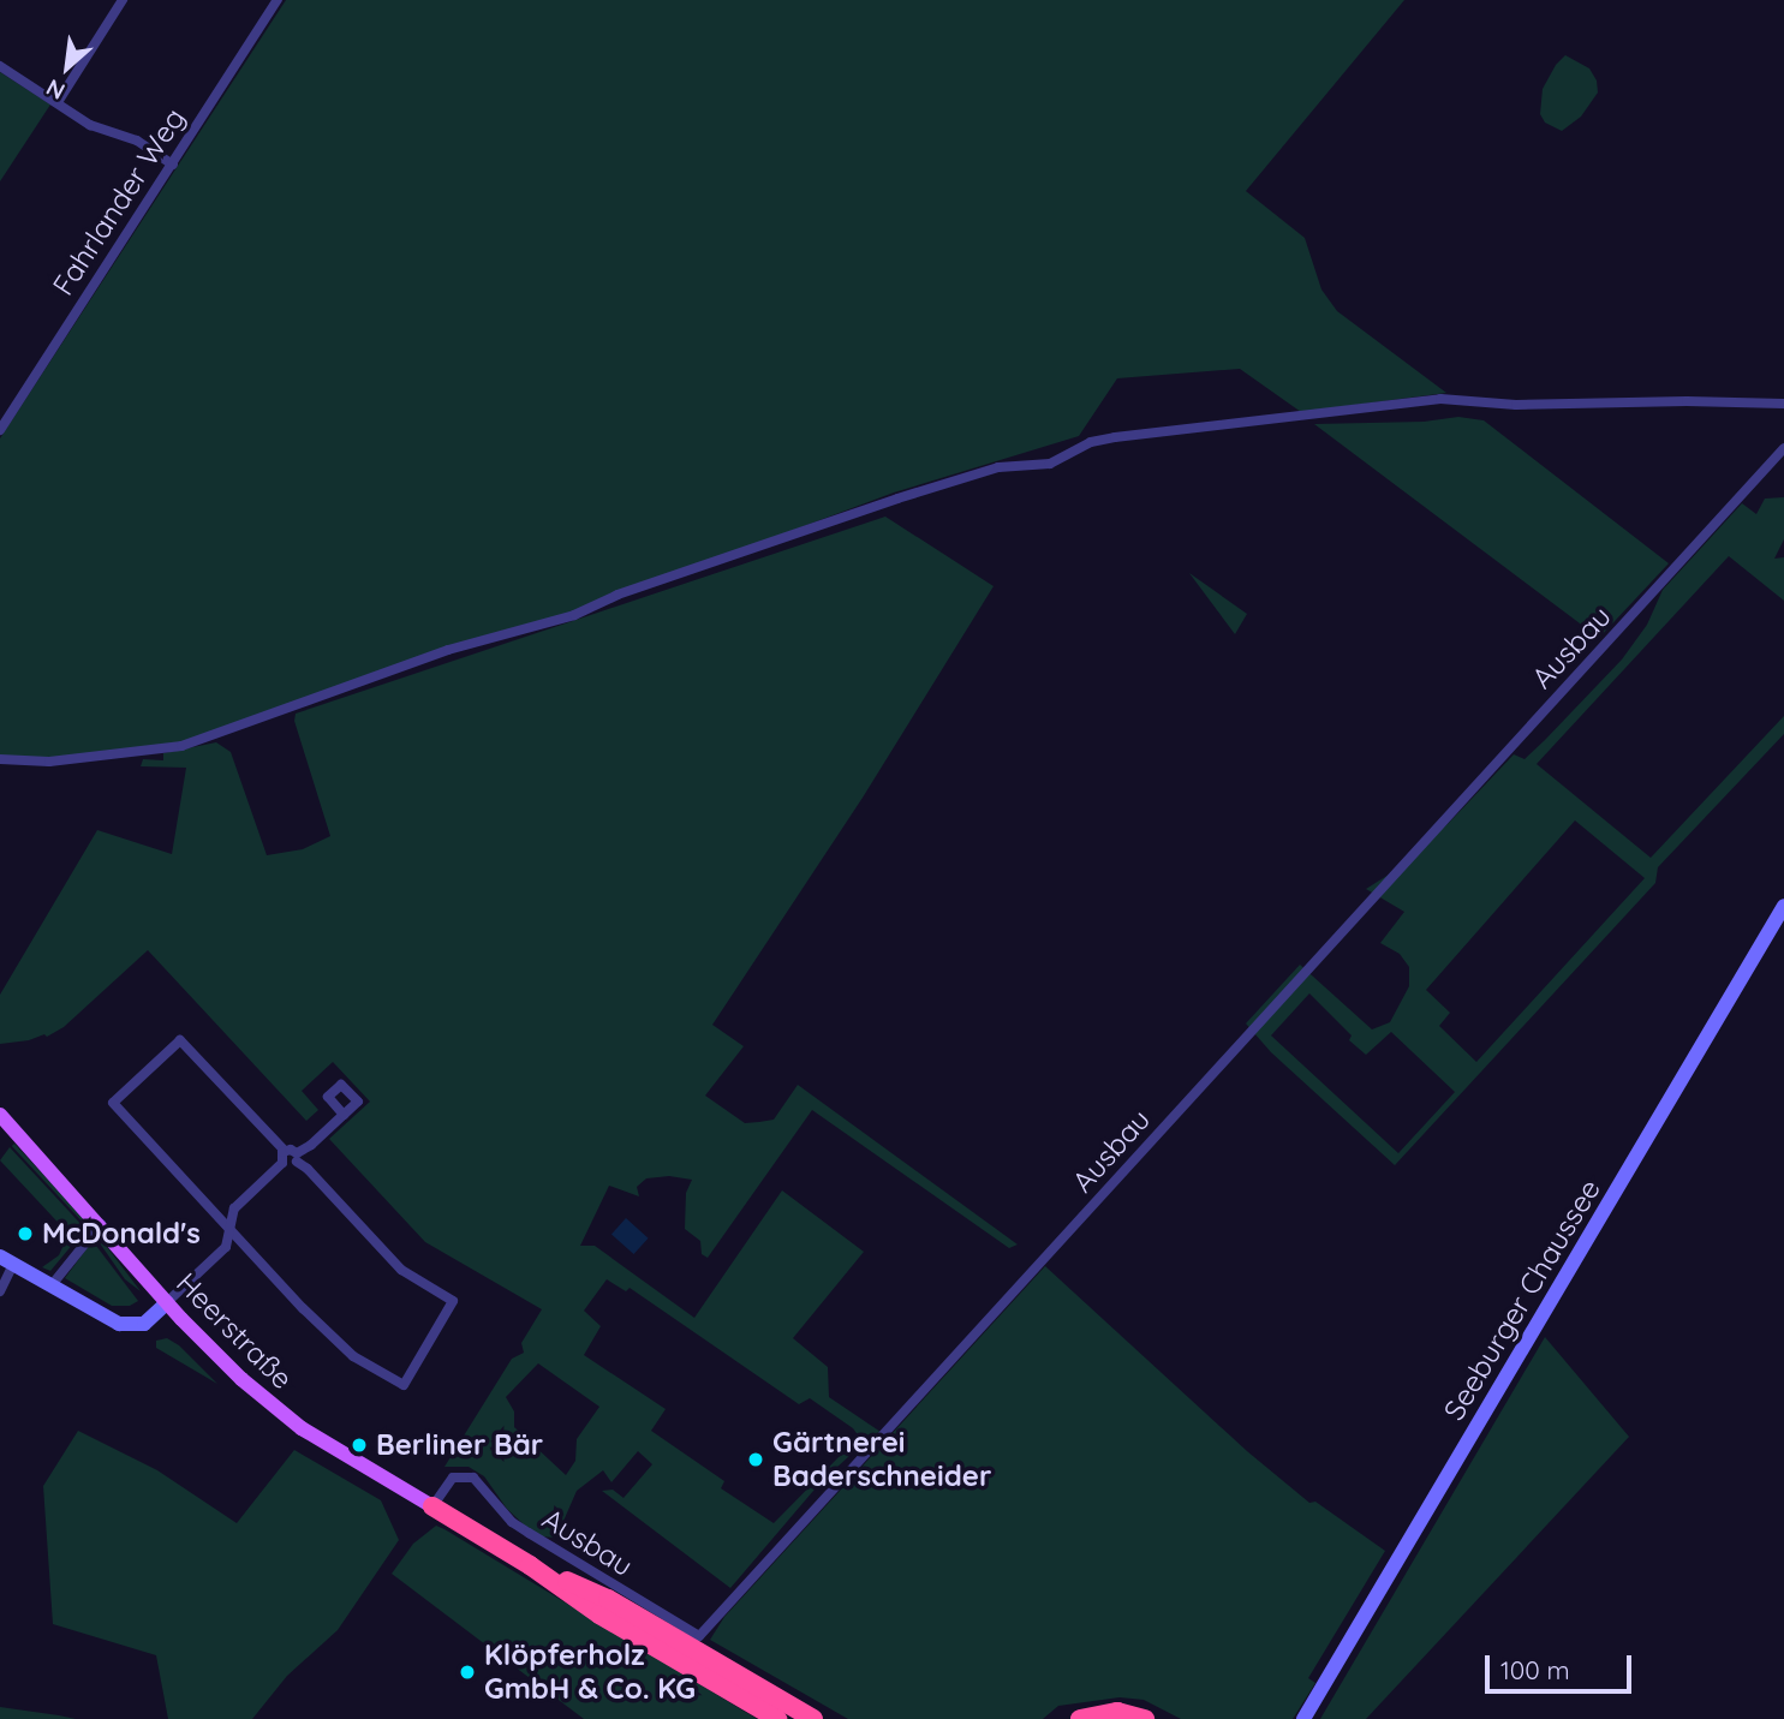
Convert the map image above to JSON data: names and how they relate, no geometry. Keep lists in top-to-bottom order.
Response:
{
  "streets": {
    "main road": ["Seeburger Chaussee", "Heerstraße"],
    "street": ["Fahrlander Weg", "Ausbau"]
  },
  "crossings": [
    ["Ausbau", "Heerstraße"]
  ],
  "places": [
    "McDonald's",
    "Berliner Bär",
    "Gärtnerei Baderschneider",
    "Klöpferholz GmbH & Co. KG"
  ],
  "scale_bar": "100 m",
  "north": "bottom left"
}
